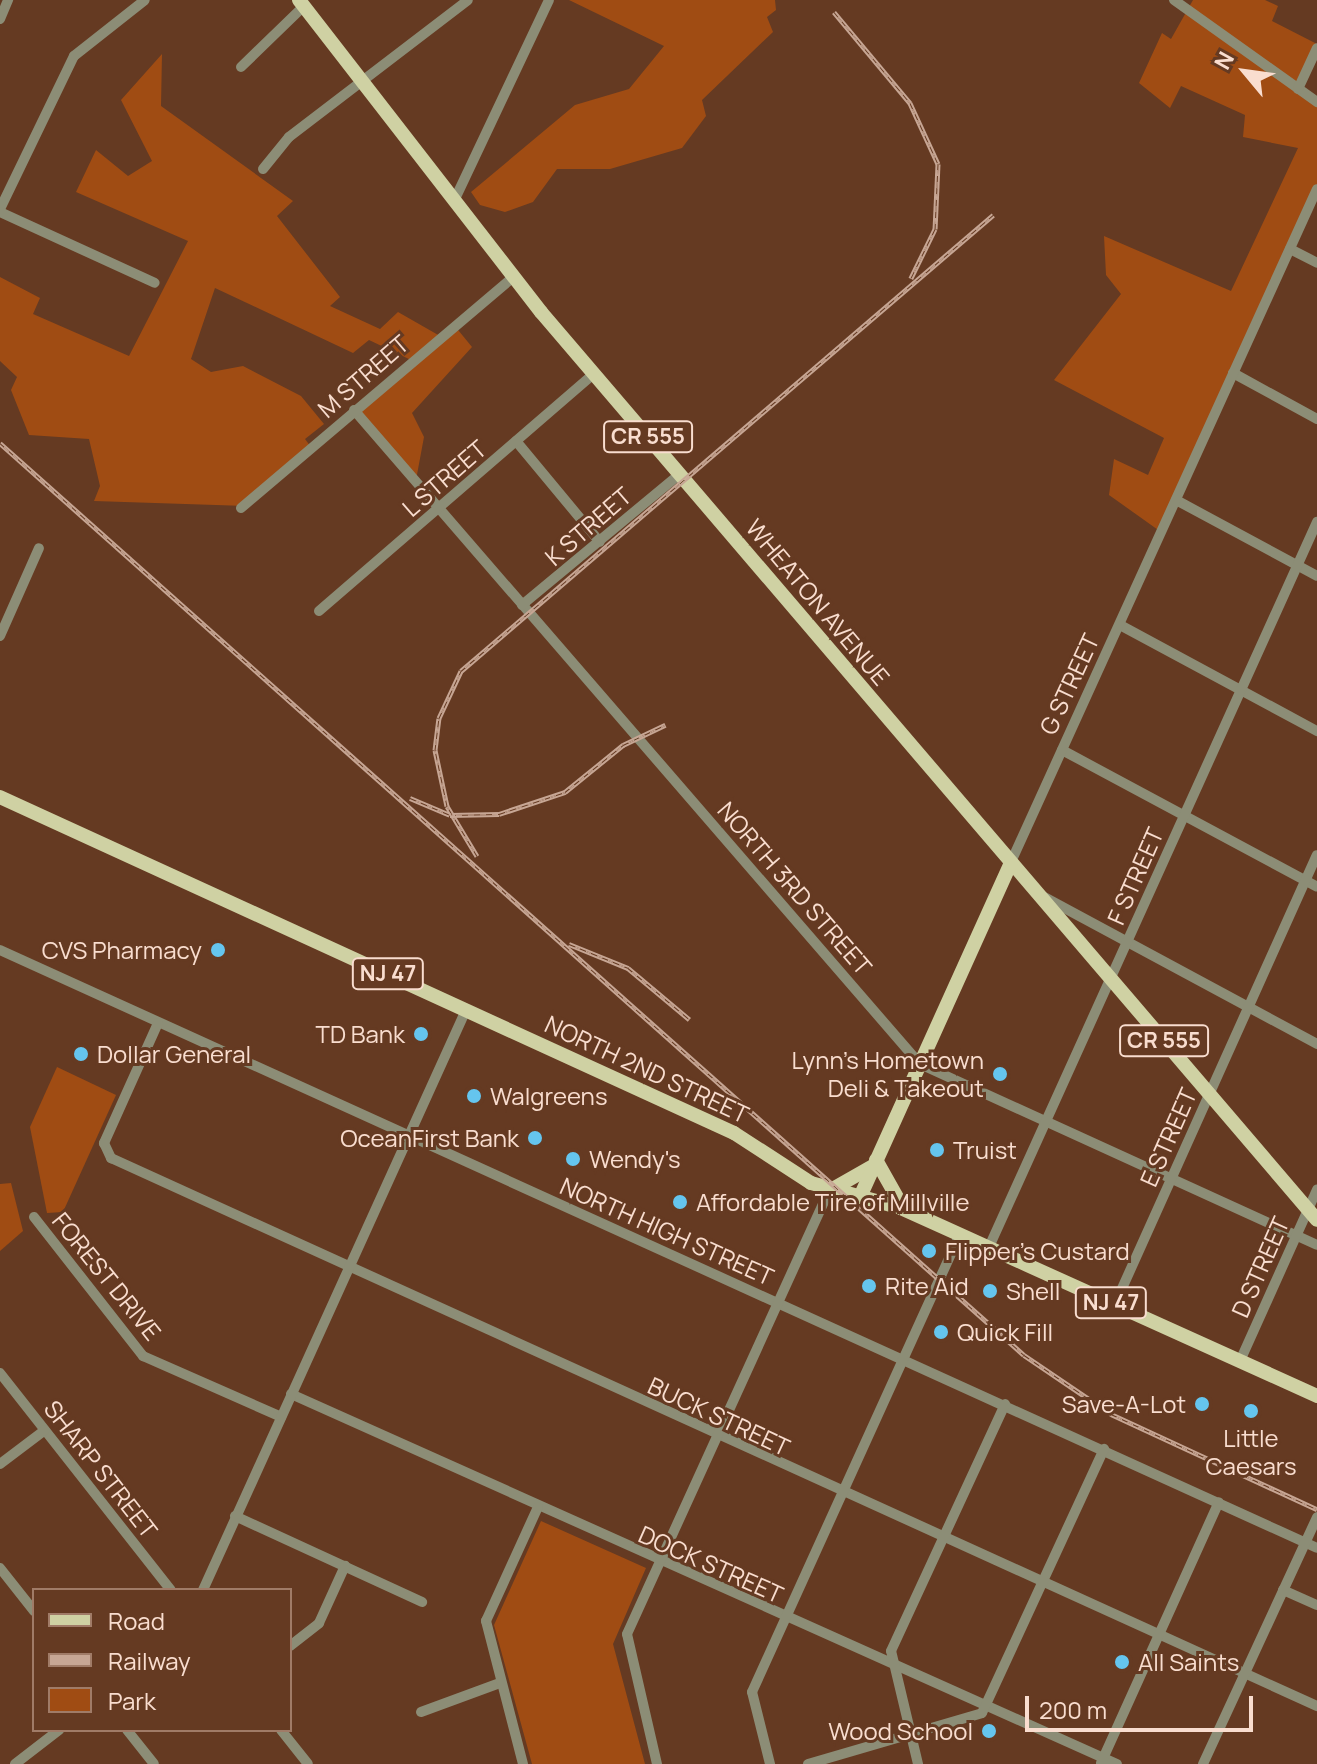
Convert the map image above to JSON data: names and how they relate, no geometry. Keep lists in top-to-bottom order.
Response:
{
  "streets": {
    "main road": [
      "CR 555",
      "WHEATON AVENUE",
      "G STREET",
      "NJ 47",
      "NORTH 2ND STREET"
    ],
    "street": [
      "M STREET",
      "L STREET",
      "K STREET",
      "F STREET",
      "NORTH 3RD STREET",
      "E STREET",
      "NORTH HIGH STREET",
      "D STREET",
      "FOREST DRIVE",
      "BUCK STREET",
      "SHARP STREET",
      "DOCK STREET"
    ]
  },
  "crossings": [
    ["M STREET", "WHEATON AVENUE"],
    ["M STREET", "NORTH 3RD STREET"],
    ["L STREET", "WHEATON AVENUE"],
    ["L STREET", "NORTH 3RD STREET"],
    ["K STREET", "WHEATON AVENUE"],
    ["K STREET", "NORTH 3RD STREET"],
    ["WHEATON AVENUE", "G STREET"],
    ["WHEATON AVENUE", "F STREET"],
    ["WHEATON AVENUE", "E STREET"],
    ["WHEATON AVENUE", "D STREET"],
    ["G STREET", "NORTH 3RD STREET"],
    ["G STREET", "NORTH 2ND STREET"],
    ["F STREET", "NORTH 3RD STREET"],
    ["F STREET", "NORTH 2ND STREET"],
    ["NORTH 3RD STREET", "E STREET"],
    ["NORTH 3RD STREET", "D STREET"],
    ["NORTH 2ND STREET", "E STREET"],
    ["NORTH 2ND STREET", "D STREET"],
    ["NORTH HIGH STREET", "BUCK STREET"]
  ],
  "places": [
    "CVS Pharmacy",
    "TD Bank",
    "Dollar General",
    "Lynn's Hometown Deli & Takeout",
    "Walgreens",
    "OceanFirst Bank",
    "Truist",
    "Wendy's",
    "Affordable Tire of Millville",
    "Flipper's Custard",
    "Rite Aid",
    "Shell",
    "Quick Fill",
    "Save-A-Lot",
    "Little Caesars",
    "All Saints",
    "Wood School"
  ],
  "legend": ["Road", "Railway", "Park"],
  "scale_bar": "200 m",
  "north": "top left"
}
